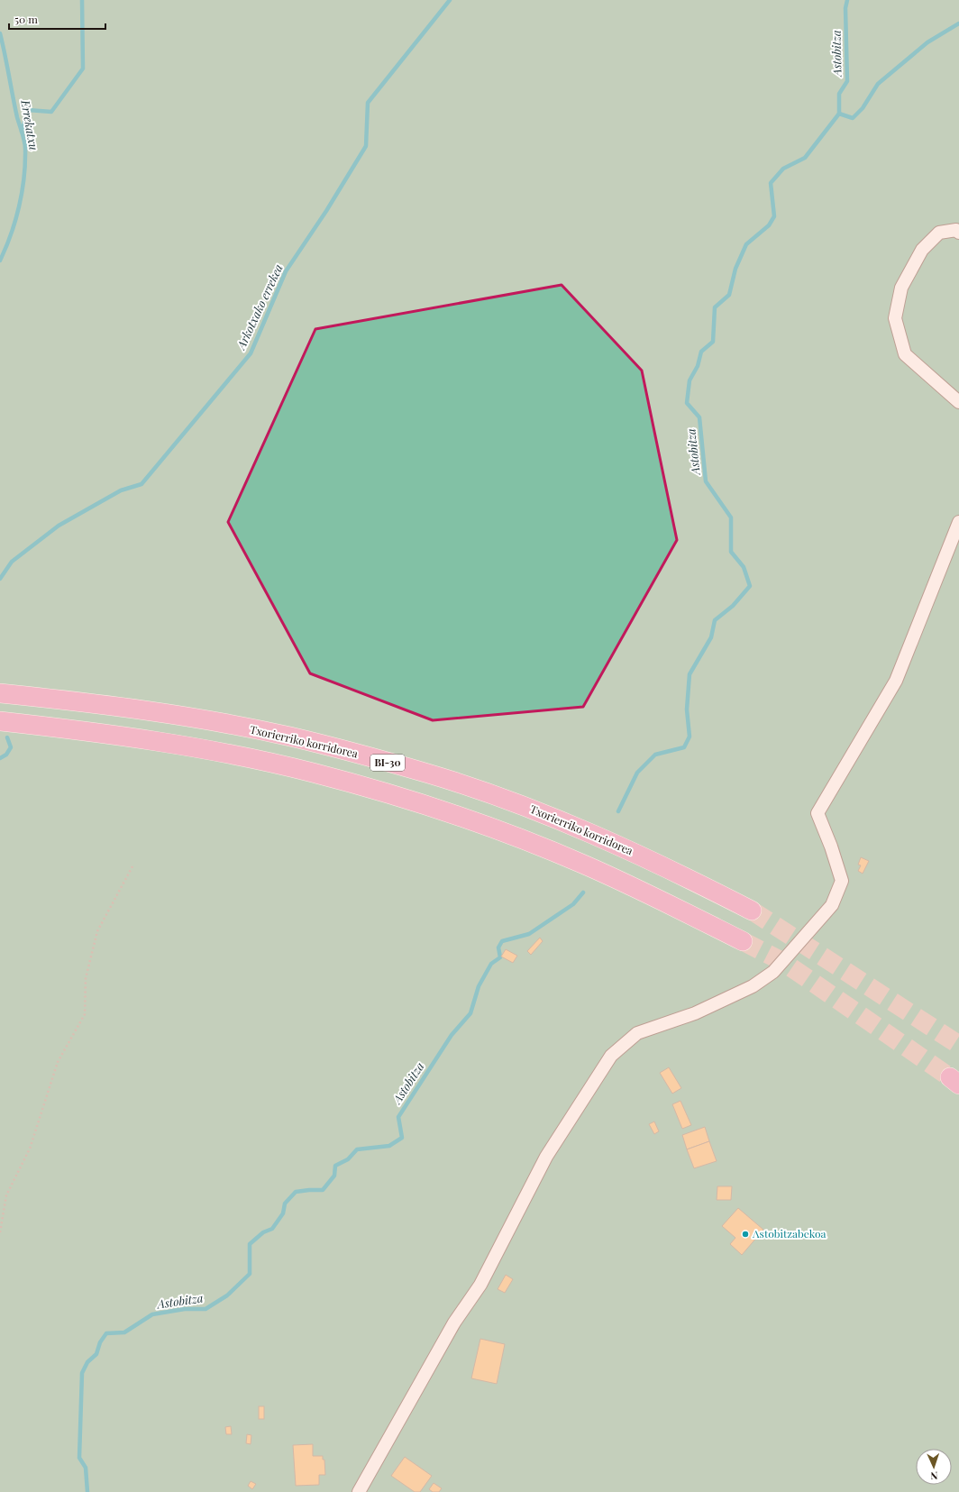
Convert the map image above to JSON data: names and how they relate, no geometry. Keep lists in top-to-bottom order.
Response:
{
  "streets": {
    "highway": ["Txorierriko korridorea", "BI-30"]
  },
  "water": ["Astobitza", "Errekatxu", "Arkotxako errekea"],
  "places": ["Astobitzabekoa"],
  "scale_bar": "50 m",
  "north": "bottom"
}
